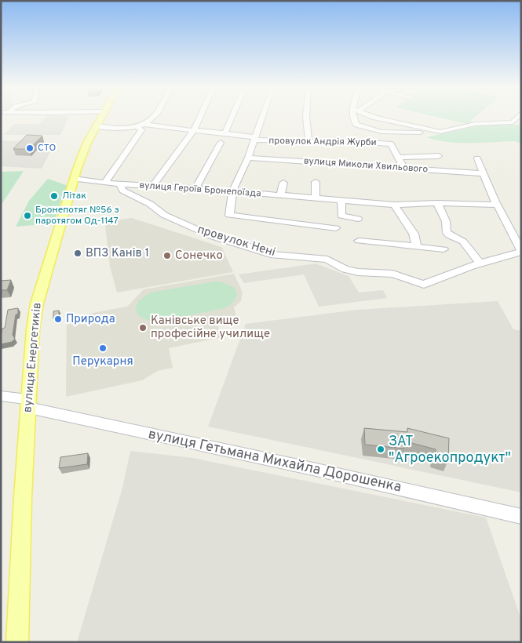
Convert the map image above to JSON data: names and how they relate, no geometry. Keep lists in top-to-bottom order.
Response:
{
  "streets": {
    "main road": ["вулиця Енергетиків"],
    "street": [
      "провулок Андрія Журби",
      "вулиця Миколи Хвильового",
      "вулиця Героїв Бронепоїзда",
      "провулок Нені",
      "вулиця Гетьмана Михайла Дорошенка"
    ]
  },
  "crossings": [
    ["вулиця Героїв Бронепоїзда", "провулок Нені"],
    ["вулиця Героїв Бронепоїзда", "вулиця Енергетиків"],
    ["вулиця Енергетиків", "вулиця Гетьмана Михайла Дорошенка"]
  ],
  "places": [
    "СТО",
    "Літак",
    "Бронепотяг №56 з паротягом Од-1147",
    "ВПЗ Канів 1",
    "Сонечко",
    "Природа",
    "Канівське вище професійне училище",
    "Перукарня",
    "ЗАТ \"Агроекопродукт\""
  ]
}
